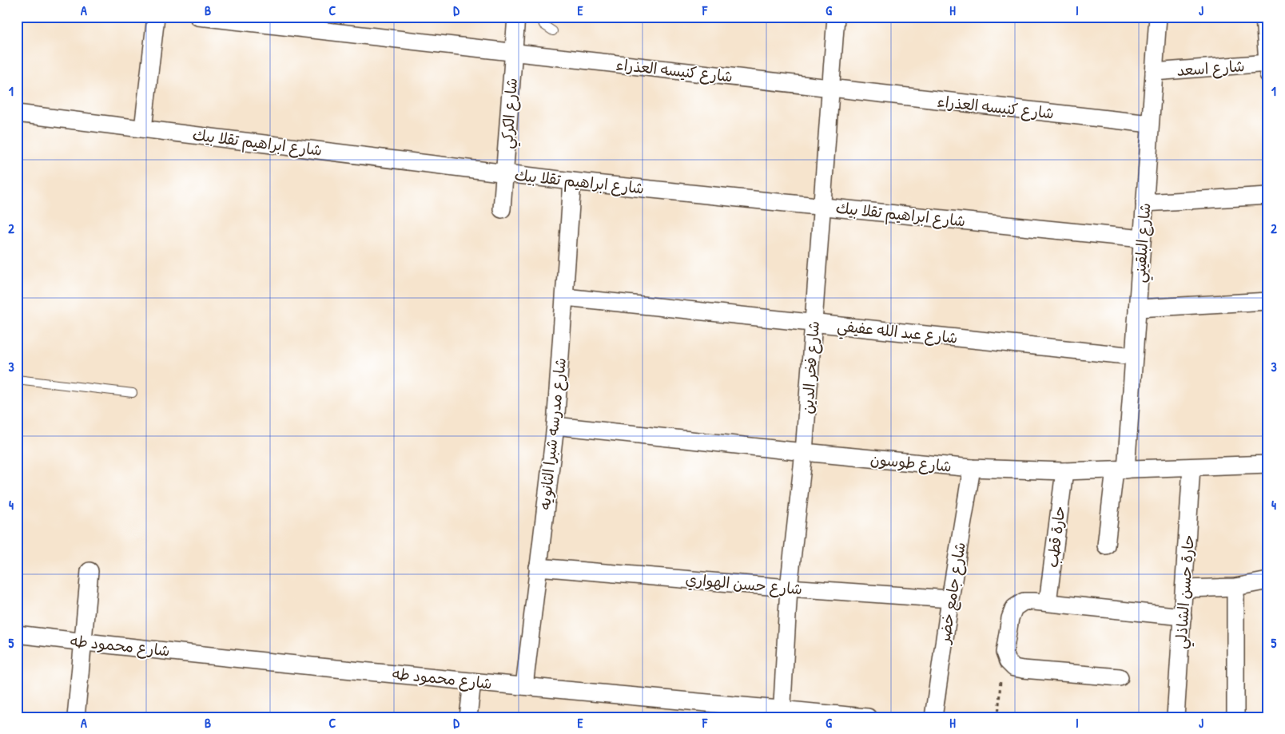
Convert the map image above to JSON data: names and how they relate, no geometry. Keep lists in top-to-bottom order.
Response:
{
  "streets": {
    "street": [
      "شارع اسعد",
      "شارع كنيسه العذراء",
      "شارع الكركي",
      "شارع ابراهيم تقلا بيك",
      "شارع البلقيني",
      "شارع عبد الله عفيفي",
      "شارع فخر الدين",
      "شارع مدرسه شبرا الثانويه",
      "شارع طوسون",
      "حارة قطب",
      "شارع حسن الهواري",
      "حارة حسن الشاذلي",
      "شارع جامع خضر",
      "شارع محمود طه"
    ]
  },
  "crossings": [
    ["شارع اسعد", "شارع البلقيني"],
    ["شارع كنيسه العذراء", "شارع الكركي"],
    ["شارع كنيسه العذراء", "شارع البلقيني"],
    ["شارع كنيسه العذراء", "شارع فخر الدين"],
    ["شارع الكركي", "شارع ابراهيم تقلا بيك"],
    ["شارع ابراهيم تقلا بيك", "شارع البلقيني"],
    ["شارع ابراهيم تقلا بيك", "شارع فخر الدين"],
    ["شارع ابراهيم تقلا بيك", "شارع مدرسه شبرا الثانويه"],
    ["شارع البلقيني", "شارع عبد الله عفيفي"],
    ["شارع البلقيني", "شارع طوسون"],
    ["شارع عبد الله عفيفي", "شارع فخر الدين"],
    ["شارع عبد الله عفيفي", "شارع مدرسه شبرا الثانويه"],
    ["شارع فخر الدين", "شارع طوسون"],
    ["شارع فخر الدين", "شارع حسن الهواري"],
    ["شارع فخر الدين", "شارع محمود طه"],
    ["شارع مدرسه شبرا الثانويه", "شارع طوسون"],
    ["شارع مدرسه شبرا الثانويه", "شارع حسن الهواري"],
    ["شارع مدرسه شبرا الثانويه", "شارع محمود طه"],
    ["شارع طوسون", "حارة قطب"],
    ["شارع طوسون", "حارة حسن الشاذلي"],
    ["شارع طوسون", "شارع جامع خضر"],
    ["شارع حسن الهواري", "شارع جامع خضر"]
  ],
  "grid": {
    "columns": [
      "A",
      "B",
      "C",
      "D",
      "E",
      "F",
      "G",
      "H",
      "I",
      "J"
    ],
    "rows": [
      "1",
      "2",
      "3",
      "4",
      "5"
    ]
  }
}
